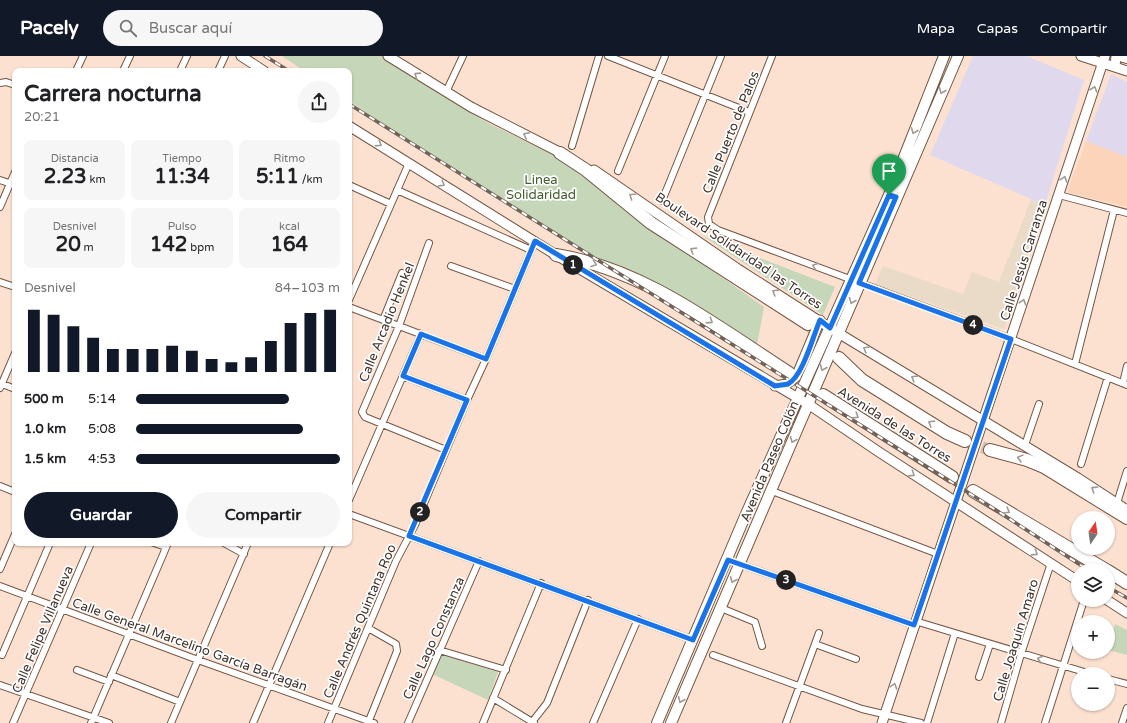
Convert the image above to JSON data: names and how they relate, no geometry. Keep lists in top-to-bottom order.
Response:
{
  "streets": {
    "highway": ["Boulevard Solidaridad las Torres", "Avenida de las Torres"],
    "main road": ["Calle Jesús Carranza", "Avenida Paseo Colón"],
    "street": [
      "Calle Puerto de Palos",
      "Calle Arcadio Henkel",
      "Calle Andrés Quintana Roo",
      "Calle Felipe Villanueva",
      "Calle Lago Constanza",
      "Calle Joaquín Amaro",
      "Calle General Marcelino García Barragán"
    ]
  },
  "crossings": [
    ["Calle Puerto de Palos", "Avenida Paseo Colón"],
    ["Boulevard Solidaridad las Torres", "Calle Jesús Carranza"],
    ["Boulevard Solidaridad las Torres", "Avenida Paseo Colón"],
    ["Calle Andrés Quintana Roo", "Calle General Marcelino García Barragán"],
    ["Calle Felipe Villanueva", "Calle General Marcelino García Barragán"]
  ],
  "one_way": ["Calle Jesús Carranza"],
  "parks": ["Linea Solidaridad"],
  "north": "top",
  "page": {
    "header": "Pacely",
    "search": "Buscar aquí",
    "nav": ["Mapa", "Capas", "Compartir"],
    "heading": ["Carrera nocturna", "20:21"],
    "stats": [
      ["Distancia", "2.23 km"],
      ["Tiempo", "11:34"],
      ["Ritmo", "5:11 /km"],
      ["Desnivel", "20 m"],
      ["Pulso", "142 bpm"],
      ["kcal", "164"]
    ],
    "pins": [
      "1",
      "4",
      "2",
      "3"
    ],
    "chart": ["Desnivel", "84–103 m"],
    "list": [
      {
        "name": "500 m",
        "note": "5:14"
      },
      {
        "name": "1.0 km",
        "note": "5:08"
      },
      {
        "name": "1.5 km",
        "note": "4:53"
      }
    ],
    "buttons": ["Guardar", "Compartir"],
    "map_buttons": ["+", "−"]
  }
}
